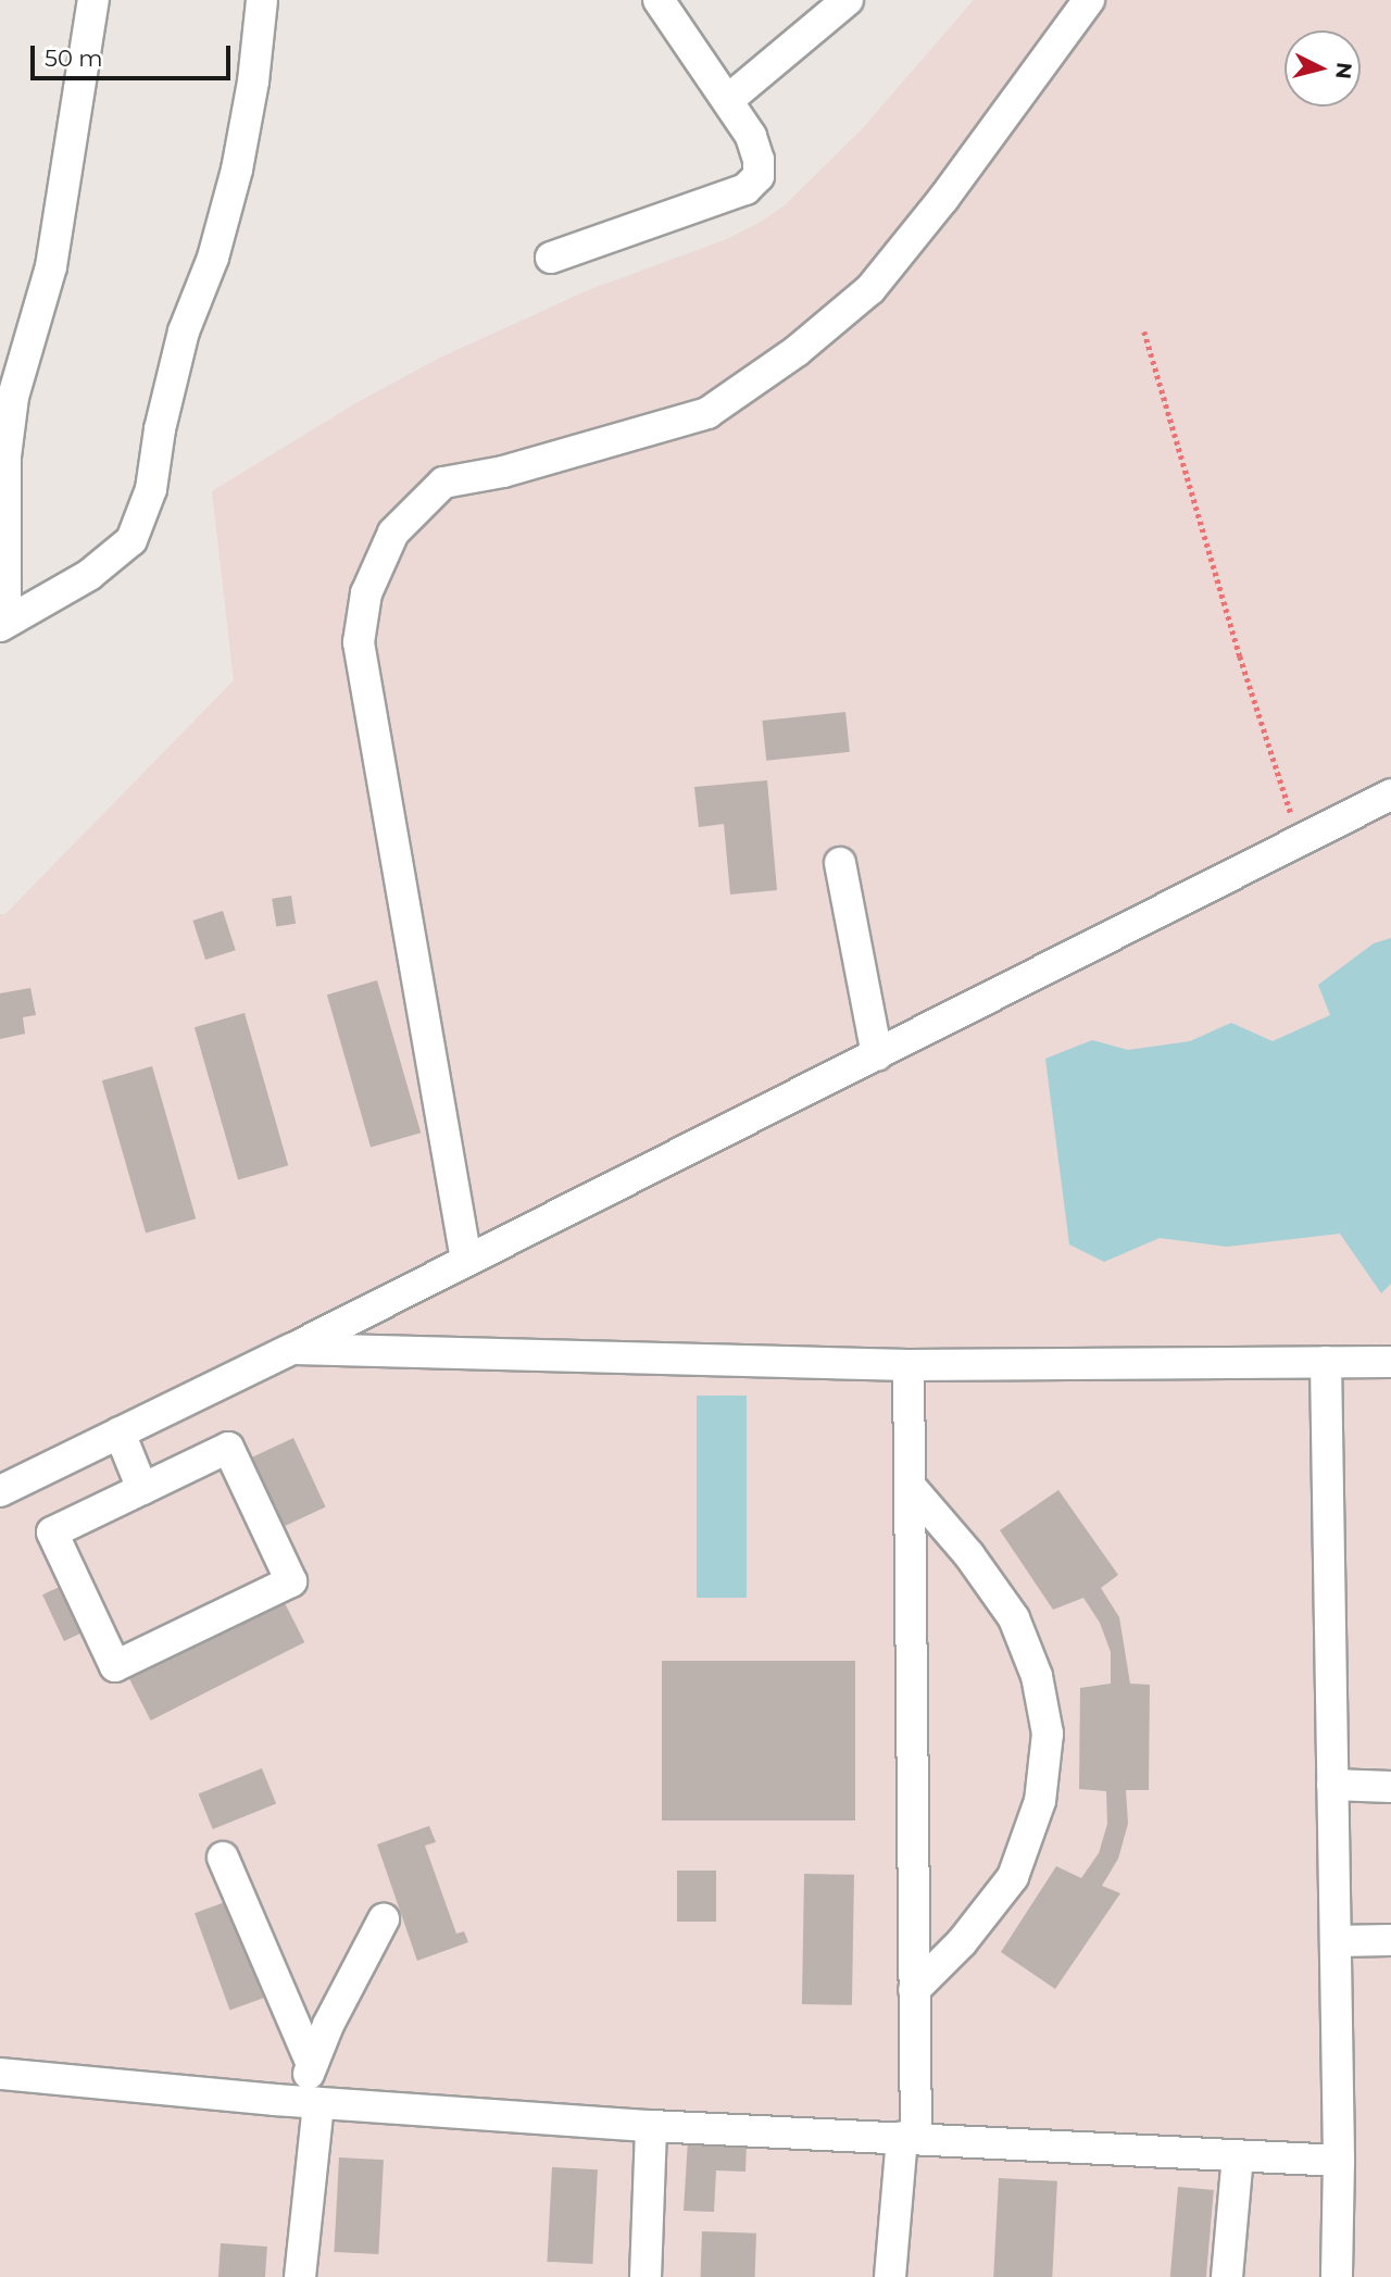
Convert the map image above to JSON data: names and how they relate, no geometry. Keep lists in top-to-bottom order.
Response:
{
  "scale_bar": "50 m",
  "north": "right"
}
